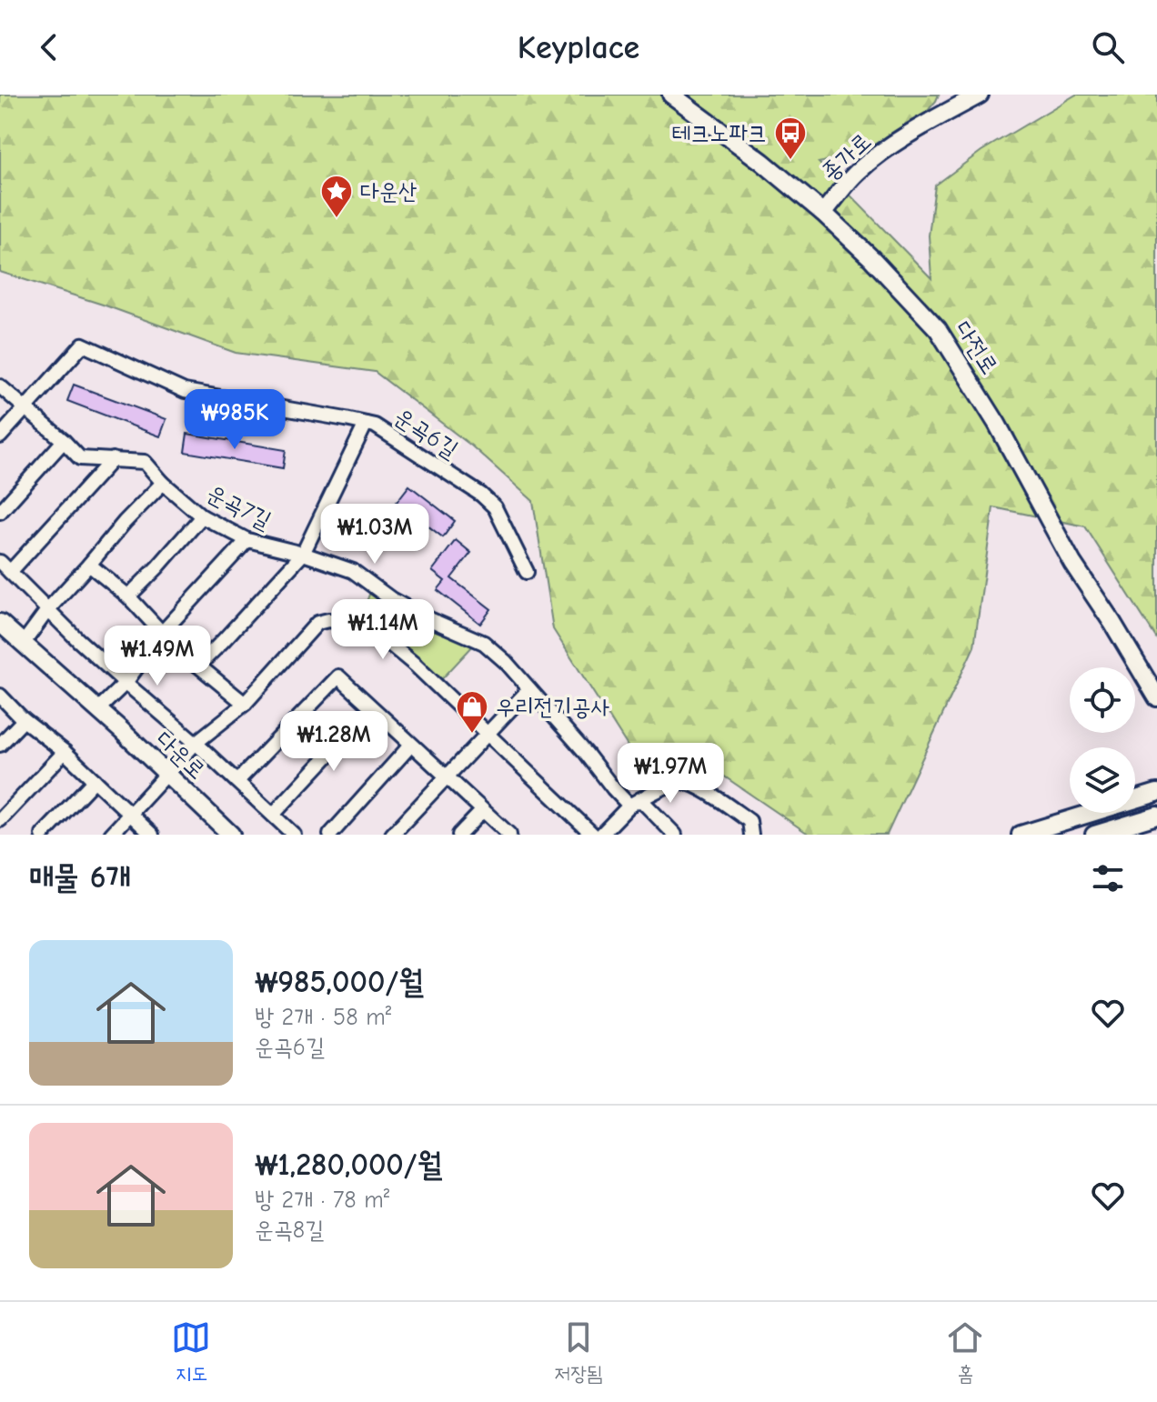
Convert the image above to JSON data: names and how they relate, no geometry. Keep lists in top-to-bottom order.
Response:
{
  "streets": {
    "main road": ["종가로", "다전로", "다운로"],
    "street": ["운곡6길", "운곡7길"]
  },
  "crossings": [
    ["종가로", "다전로"],
    ["운곡6길", "운곡7길"]
  ],
  "places": {
    "bus stop": ["테크노파크"],
    "place": ["다운산"],
    "shop": ["우리전기공사"]
  },
  "page": {
    "header": "Keyplace",
    "price": [
      "₩985K",
      "₩1.03M",
      "₩1.14M",
      "₩1.49M",
      "₩1.28M",
      "₩1.97M"
    ],
    "heading": "매물 6개",
    "list": [
      {
        "name": "₩985,000/월",
        "note": "방 2개 · 58 m² · 운곡6길"
      },
      {
        "name": "₩1,280,000/월",
        "note": "방 2개 · 78 m² · 운곡8길"
      }
    ],
    "tabs": ["지도", "저장됨", "홈"]
  }
}
